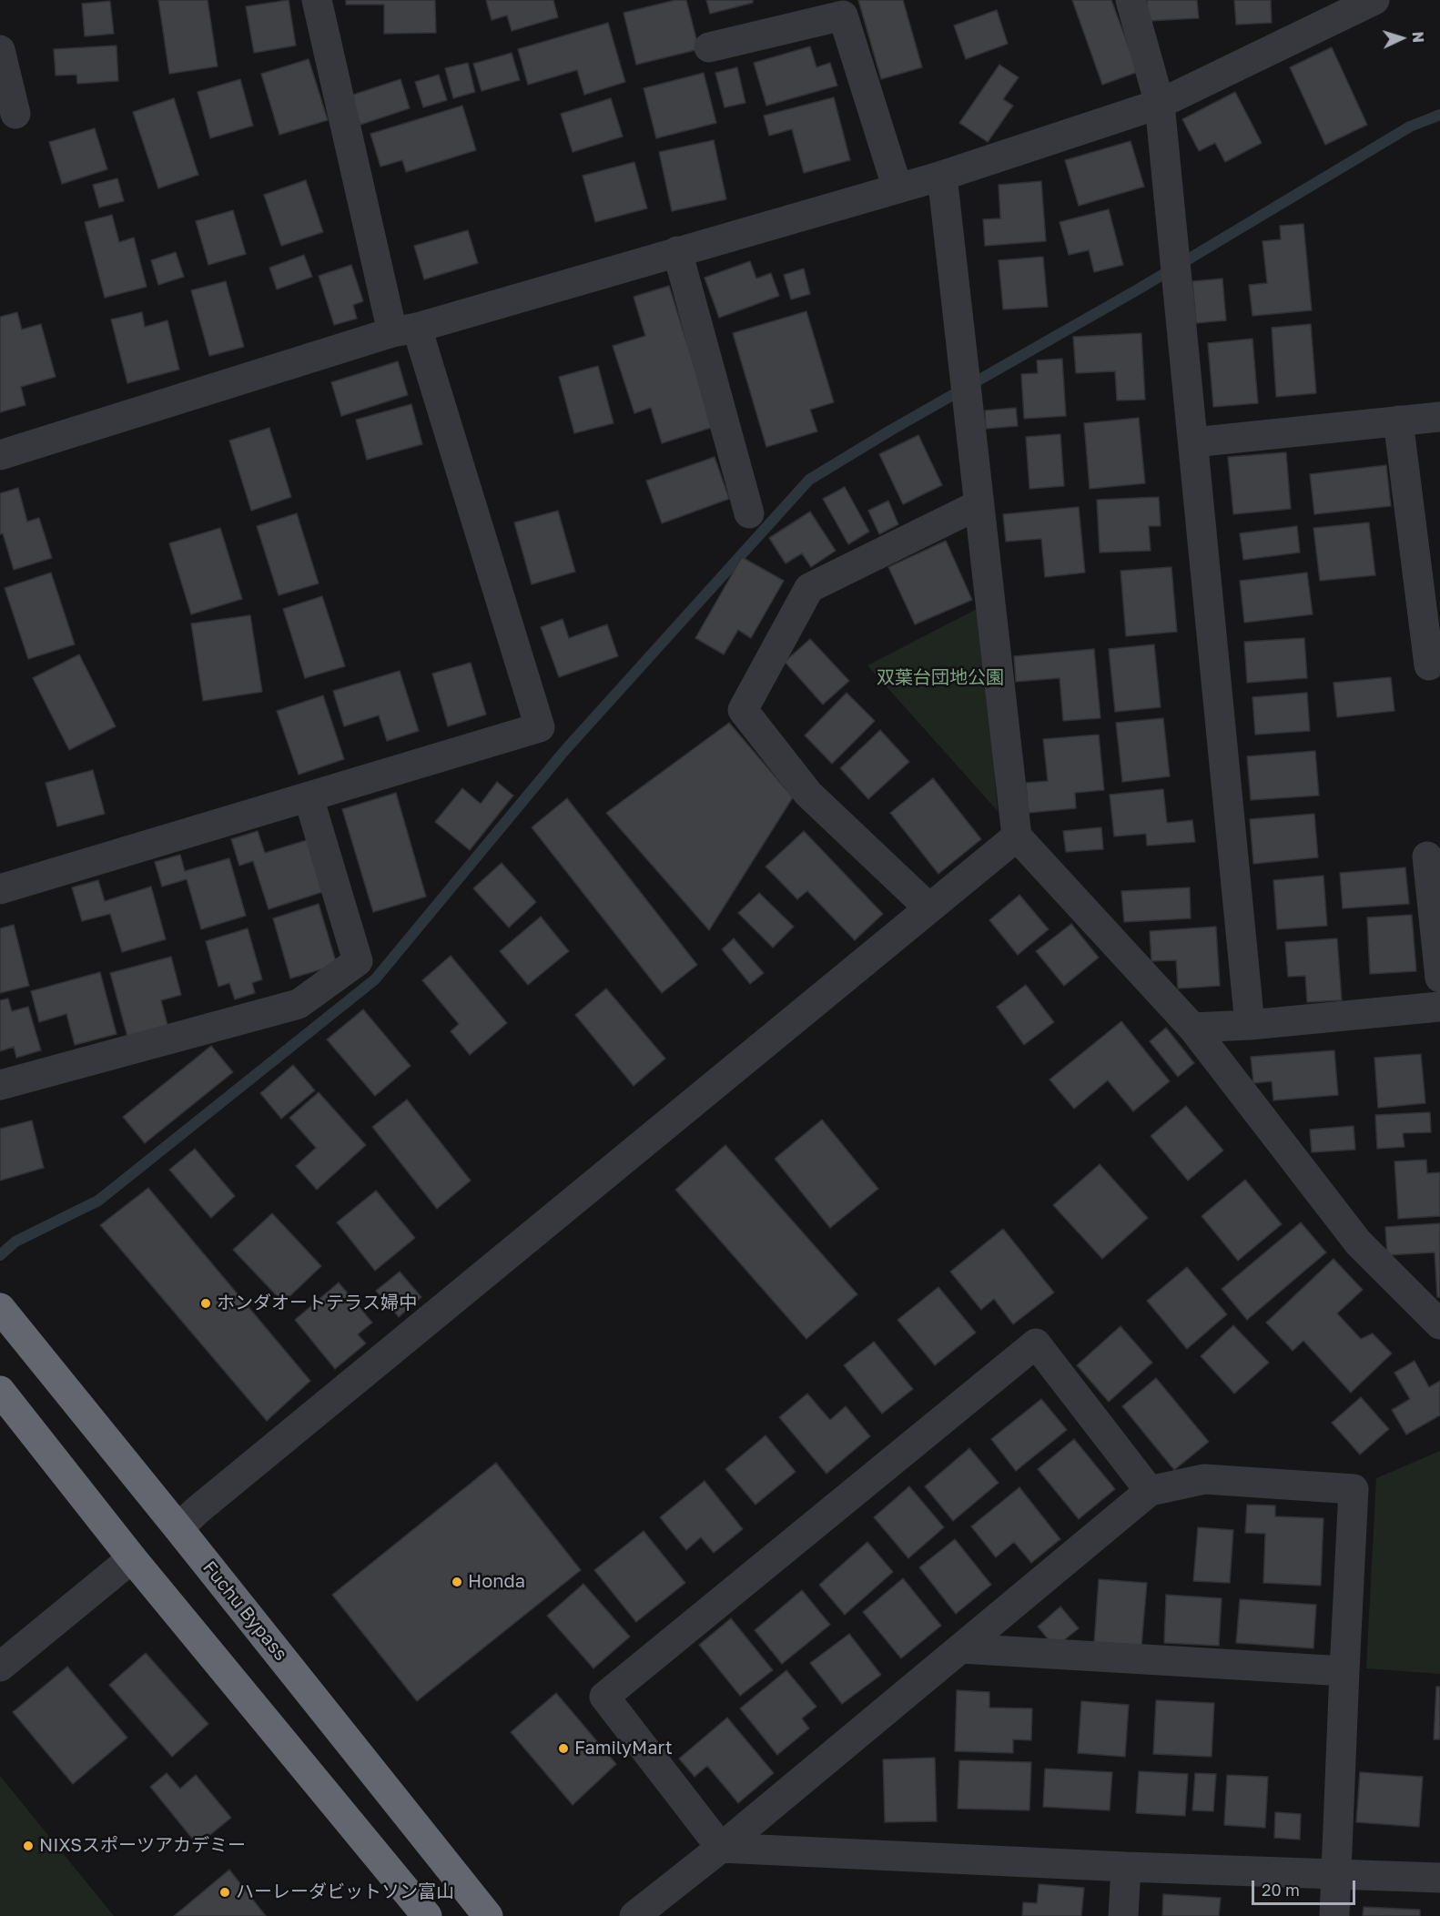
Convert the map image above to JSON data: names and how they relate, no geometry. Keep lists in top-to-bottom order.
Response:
{
  "streets": {
    "highway": ["Fuchu Bypass"]
  },
  "parks": ["双葉台団地公園"],
  "places": [
    "ホンダオートテラス婦中",
    "Honda",
    "FamilyMart",
    "NIXSスポーツアカデミー",
    "ハーレーダビットソン富山"
  ],
  "scale_bar": "20 m",
  "north": "right"
}
